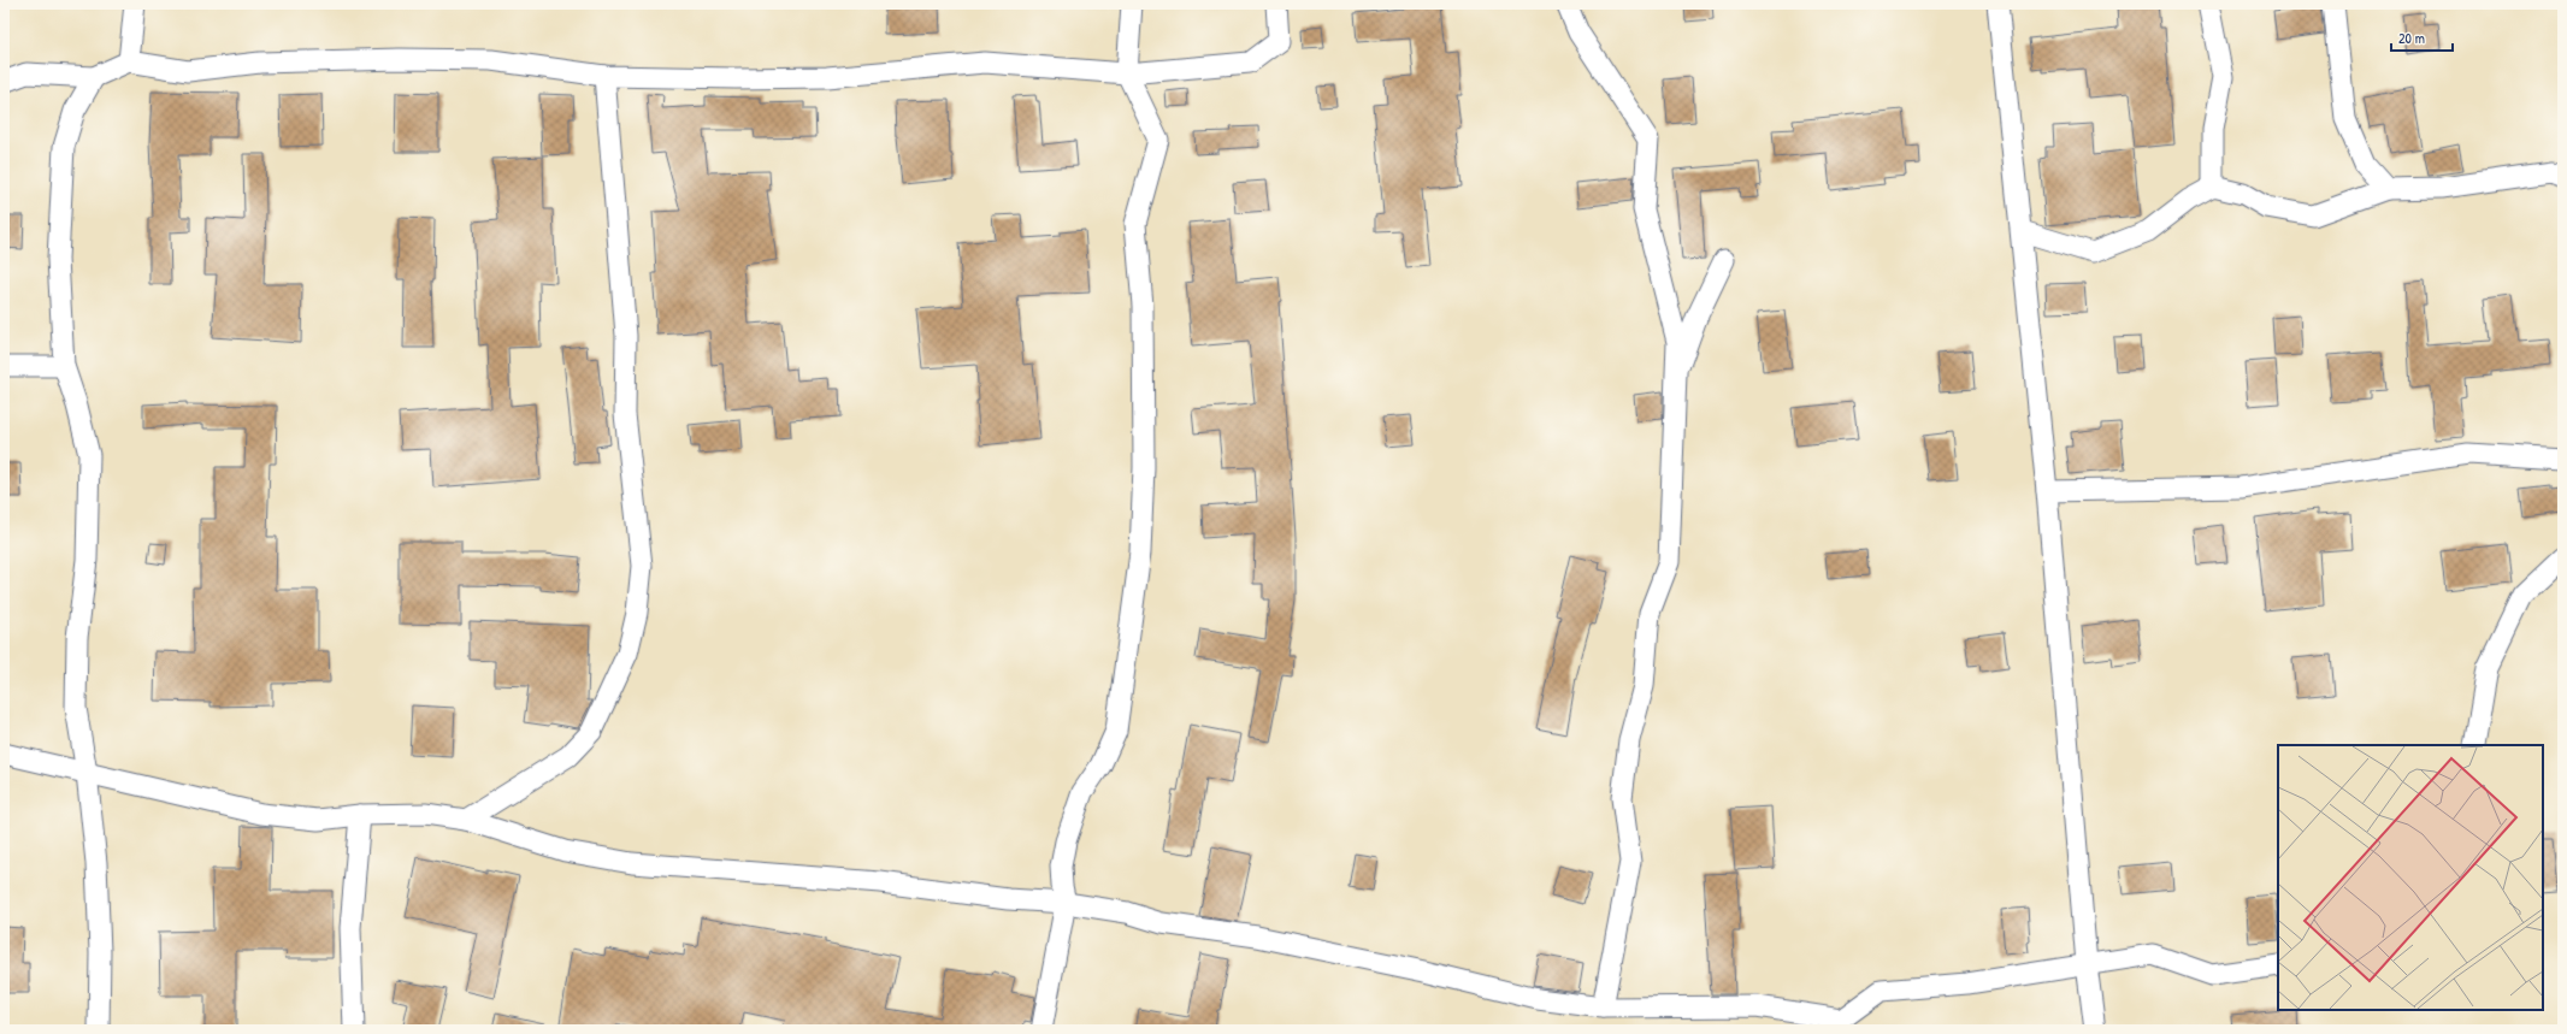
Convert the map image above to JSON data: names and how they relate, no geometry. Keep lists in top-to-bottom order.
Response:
{
  "scale_bar": "20 m"
}
